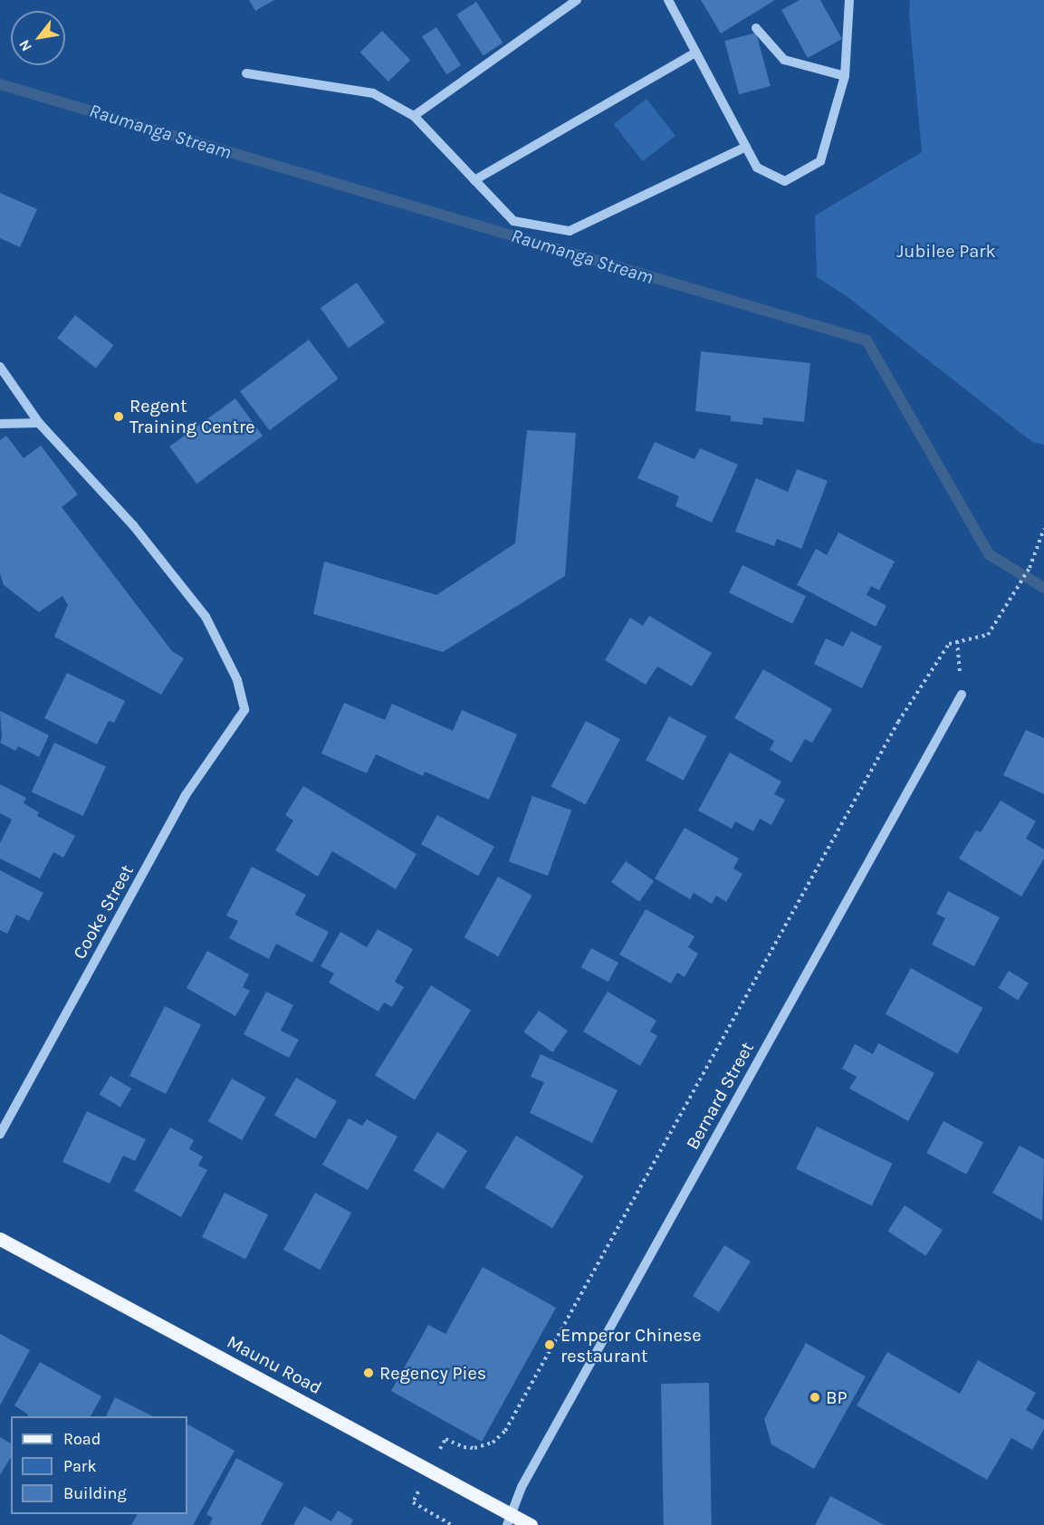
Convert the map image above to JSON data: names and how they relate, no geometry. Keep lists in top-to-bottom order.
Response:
{
  "streets": {
    "main road": ["Maunu Road"],
    "street": ["Cooke Street", "Bernard Street"]
  },
  "crossings": [
    ["Bernard Street", "Maunu Road"]
  ],
  "water": ["Raumanga Stream"],
  "parks": ["Jubilee Park"],
  "places": [
    "Regent Training Centre",
    "Emperor Chinese restaurant",
    "Regency Pies",
    "BP"
  ],
  "legend": ["Road", "Park", "Building"],
  "north": "bottom left"
}
